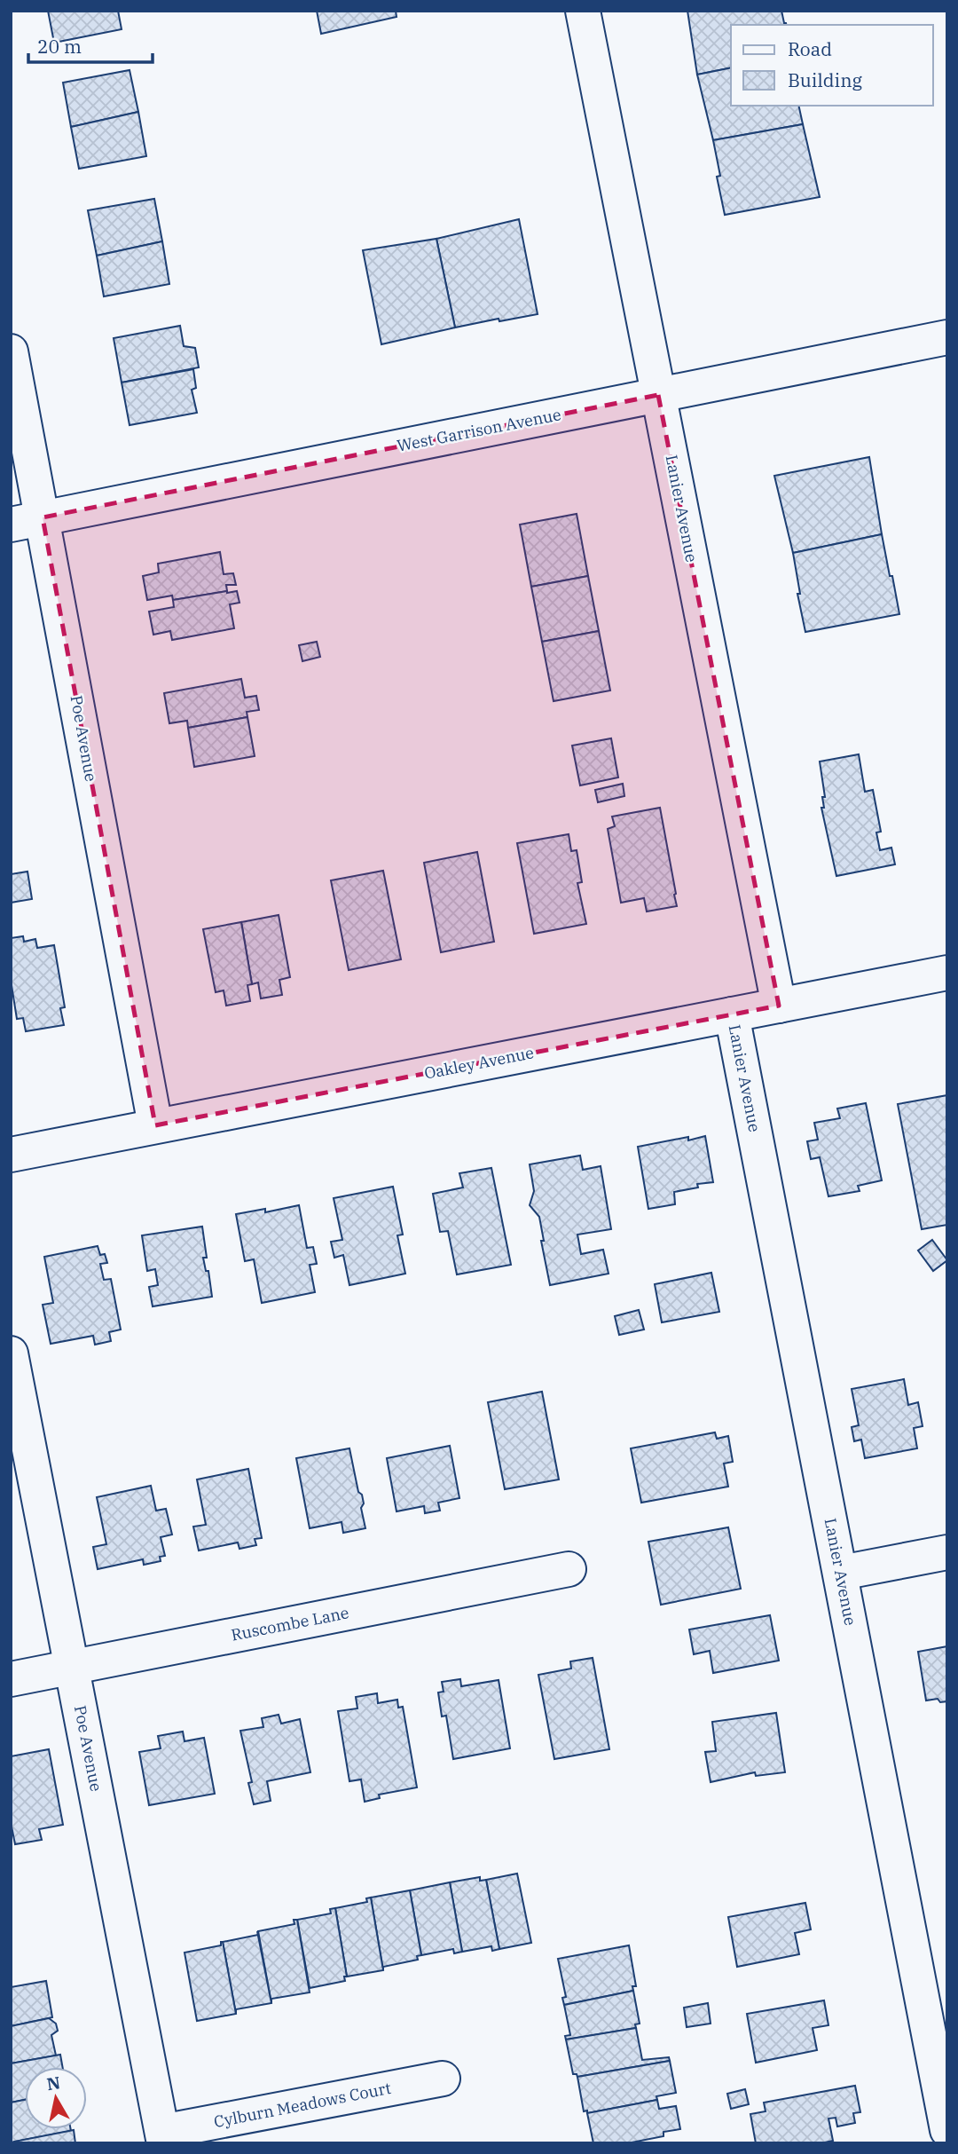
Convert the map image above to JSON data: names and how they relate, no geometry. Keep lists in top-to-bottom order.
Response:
{
  "streets": {
    "street": [
      "West Garrison Avenue",
      "Lanier Avenue",
      "Poe Avenue",
      "Oakley Avenue",
      "Ruscombe Lane",
      "Cylburn Meadows Court"
    ]
  },
  "crossings": [
    ["West Garrison Avenue", "Lanier Avenue"],
    ["West Garrison Avenue", "Poe Avenue"],
    ["Lanier Avenue", "Oakley Avenue"],
    ["Poe Avenue", "Oakley Avenue"],
    ["Poe Avenue", "Ruscombe Lane"],
    ["Poe Avenue", "Cylburn Meadows Court"]
  ],
  "legend": ["Road", "Building"],
  "scale_bar": "20 m",
  "north": "top"
}
